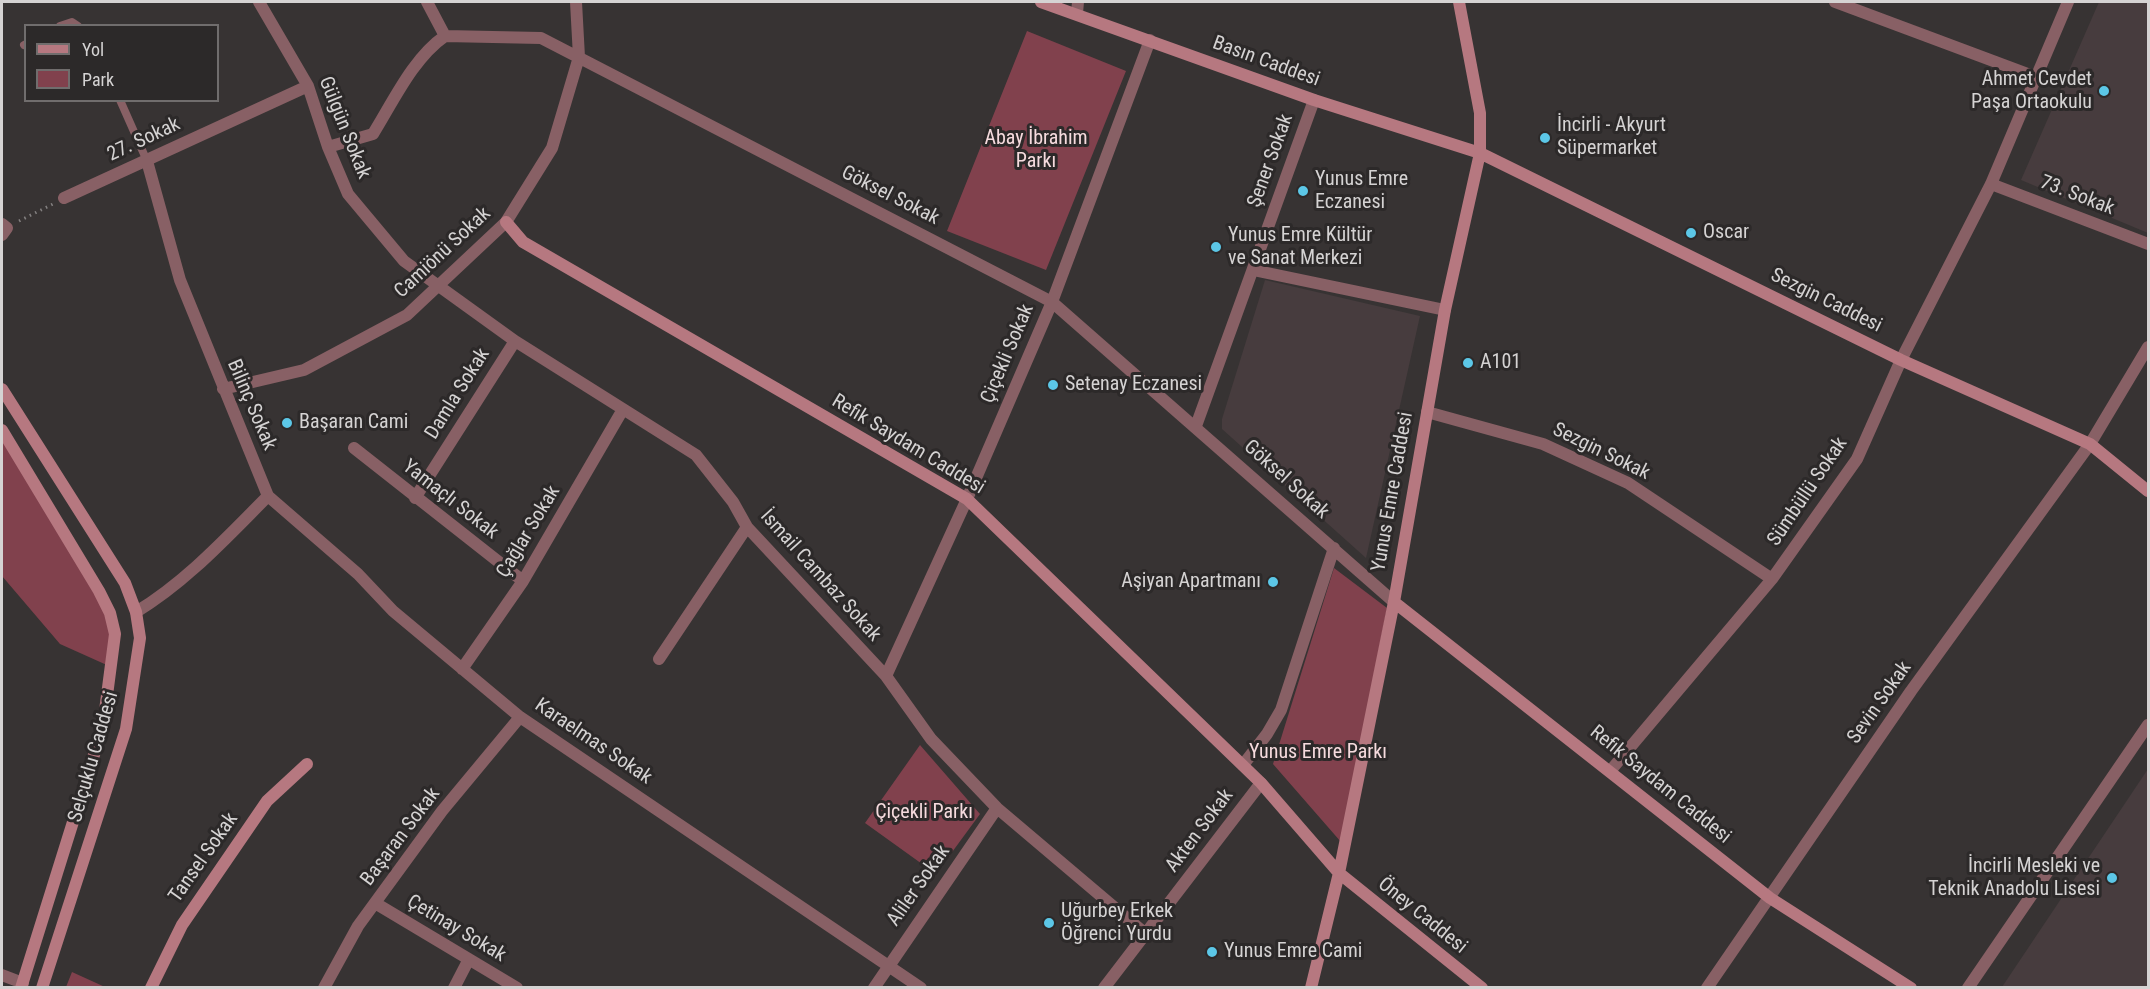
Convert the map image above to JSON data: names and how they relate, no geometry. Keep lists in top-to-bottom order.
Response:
{
  "streets": {
    "street": [
      "Basın Caddesi",
      "Gülgün Sokak",
      "27. Sokak",
      "Şener Sokak",
      "Göksel Sokak",
      "73. Sokak",
      "Camiönü Sokak",
      "Sezgin Caddesi",
      "Çiçekli Sokak",
      "Damla Sokak",
      "Bilinç Sokak",
      "Refik Saydam Caddesi",
      "Sezgin Sokak",
      "Yunus Emre Caddesi",
      "Sümbüllü Sokak",
      "Yamaçlı Sokak",
      "Çağlar Sokak",
      "İsmail Cambaz Sokak",
      "Sevin Sokak",
      "Karaelmas Sokak",
      "Selçuklu Caddesi",
      "Akten Sokak",
      "Başaran Sokak",
      "Tansel Sokak",
      "Aliler Sokak",
      "Öney Caddesi",
      "Çetinay Sokak"
    ]
  },
  "crossings": [
    ["Basın Caddesi", "Şener Sokak"],
    ["Basın Caddesi", "Sezgin Caddesi"],
    ["Basın Caddesi", "Çiçekli Sokak"],
    ["Basın Caddesi", "Yunus Emre Caddesi"],
    ["Gülgün Sokak", "27. Sokak"],
    ["Gülgün Sokak", "İsmail Cambaz Sokak"],
    ["27. Sokak", "Bilinç Sokak"],
    ["Şener Sokak", "Göksel Sokak"],
    ["Göksel Sokak", "Camiönü Sokak"],
    ["Göksel Sokak", "Çiçekli Sokak"],
    ["Göksel Sokak", "Refik Saydam Caddesi"],
    ["Göksel Sokak", "Yunus Emre Caddesi"],
    ["73. Sokak", "Sümbüllü Sokak"],
    ["Camiönü Sokak", "Bilinç Sokak"],
    ["Camiönü Sokak", "Refik Saydam Caddesi"],
    ["Camiönü Sokak", "İsmail Cambaz Sokak"],
    ["Sezgin Caddesi", "Yunus Emre Caddesi"],
    ["Sezgin Caddesi", "Sümbüllü Sokak"],
    ["Sezgin Caddesi", "Sevin Sokak"],
    ["Çiçekli Sokak", "Refik Saydam Caddesi"],
    ["Çiçekli Sokak", "İsmail Cambaz Sokak"],
    ["Damla Sokak", "Yamaçlı Sokak"],
    ["Damla Sokak", "İsmail Cambaz Sokak"],
    ["Bilinç Sokak", "Karaelmas Sokak"],
    ["Refik Saydam Caddesi", "Yunus Emre Caddesi"],
    ["Refik Saydam Caddesi", "Sümbüllü Sokak"],
    ["Refik Saydam Caddesi", "Sevin Sokak"],
    ["Refik Saydam Caddesi", "Akten Sokak"],
    ["Refik Saydam Caddesi", "Öney Caddesi"],
    ["Sezgin Sokak", "Yunus Emre Caddesi"],
    ["Sezgin Sokak", "Sümbüllü Sokak"],
    ["Yunus Emre Caddesi", "Öney Caddesi"],
    ["Yamaçlı Sokak", "Çağlar Sokak"],
    ["Çağlar Sokak", "İsmail Cambaz Sokak"],
    ["Çağlar Sokak", "Karaelmas Sokak"],
    ["İsmail Cambaz Sokak", "Akten Sokak"],
    ["İsmail Cambaz Sokak", "Aliler Sokak"],
    ["Karaelmas Sokak", "Başaran Sokak"],
    ["Karaelmas Sokak", "Aliler Sokak"],
    ["Başaran Sokak", "Çetinay Sokak"]
  ],
  "parks": ["Abay İbrahim Parkı", "Yunus Emre Parkı", "Çiçekli Parkı"],
  "places": [
    "Ahmet Cevdet Paşa Ortaokulu",
    "İncirli - Akyurt Süpermarket",
    "Yunus Emre Eczanesi",
    "Oscar",
    "Yunus Emre Kültür ve Sanat Merkezi",
    "A101",
    "Setenay Eczanesi",
    "Başaran Cami",
    "Aşiyan Apartmanı",
    "İncirli Mesleki ve Teknik Anadolu Lisesi",
    "Uğurbey Erkek Öğrenci Yurdu",
    "Yunus Emre Cami"
  ],
  "legend": ["Yol", "Park"]
}
